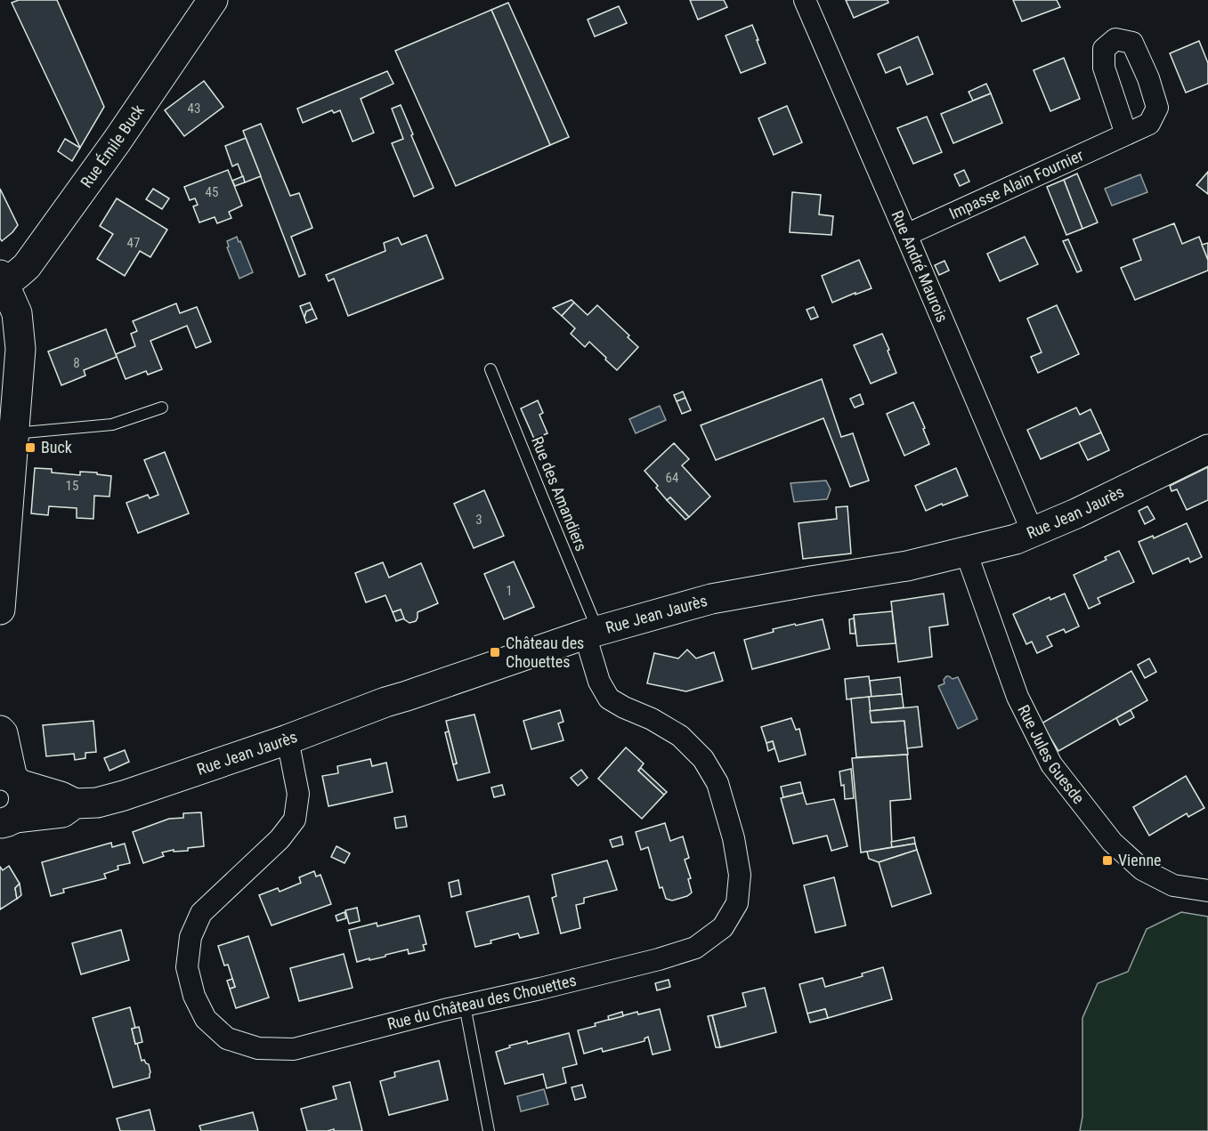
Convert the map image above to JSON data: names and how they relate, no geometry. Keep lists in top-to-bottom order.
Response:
{
  "streets": {
    "street": [
      "Rue Émile Buck",
      "Impasse Alain Fournier",
      "Rue André Maurois",
      "Rue Jean Jaurès",
      "Rue Jules Guesde",
      "Rue du Château des Chouettes"
    ],
    "lane": ["Rue des Amandiers"]
  },
  "crossings": [
    ["Impasse Alain Fournier", "Rue André Maurois"],
    ["Rue André Maurois", "Rue Jean Jaurès"],
    ["Rue des Amandiers", "Rue Jean Jaurès"],
    ["Rue des Amandiers", "Rue du Château des Chouettes"],
    ["Rue Jean Jaurès", "Rue Jules Guesde"],
    ["Rue Jean Jaurès", "Rue du Château des Chouettes"]
  ],
  "places": {
    "transit": ["Buck", "Château des Chouettes", "Vienne"]
  },
  "house_numbers": [
    "43",
    "45",
    "47",
    "8",
    "64",
    "15",
    "3",
    "1"
  ]
}
